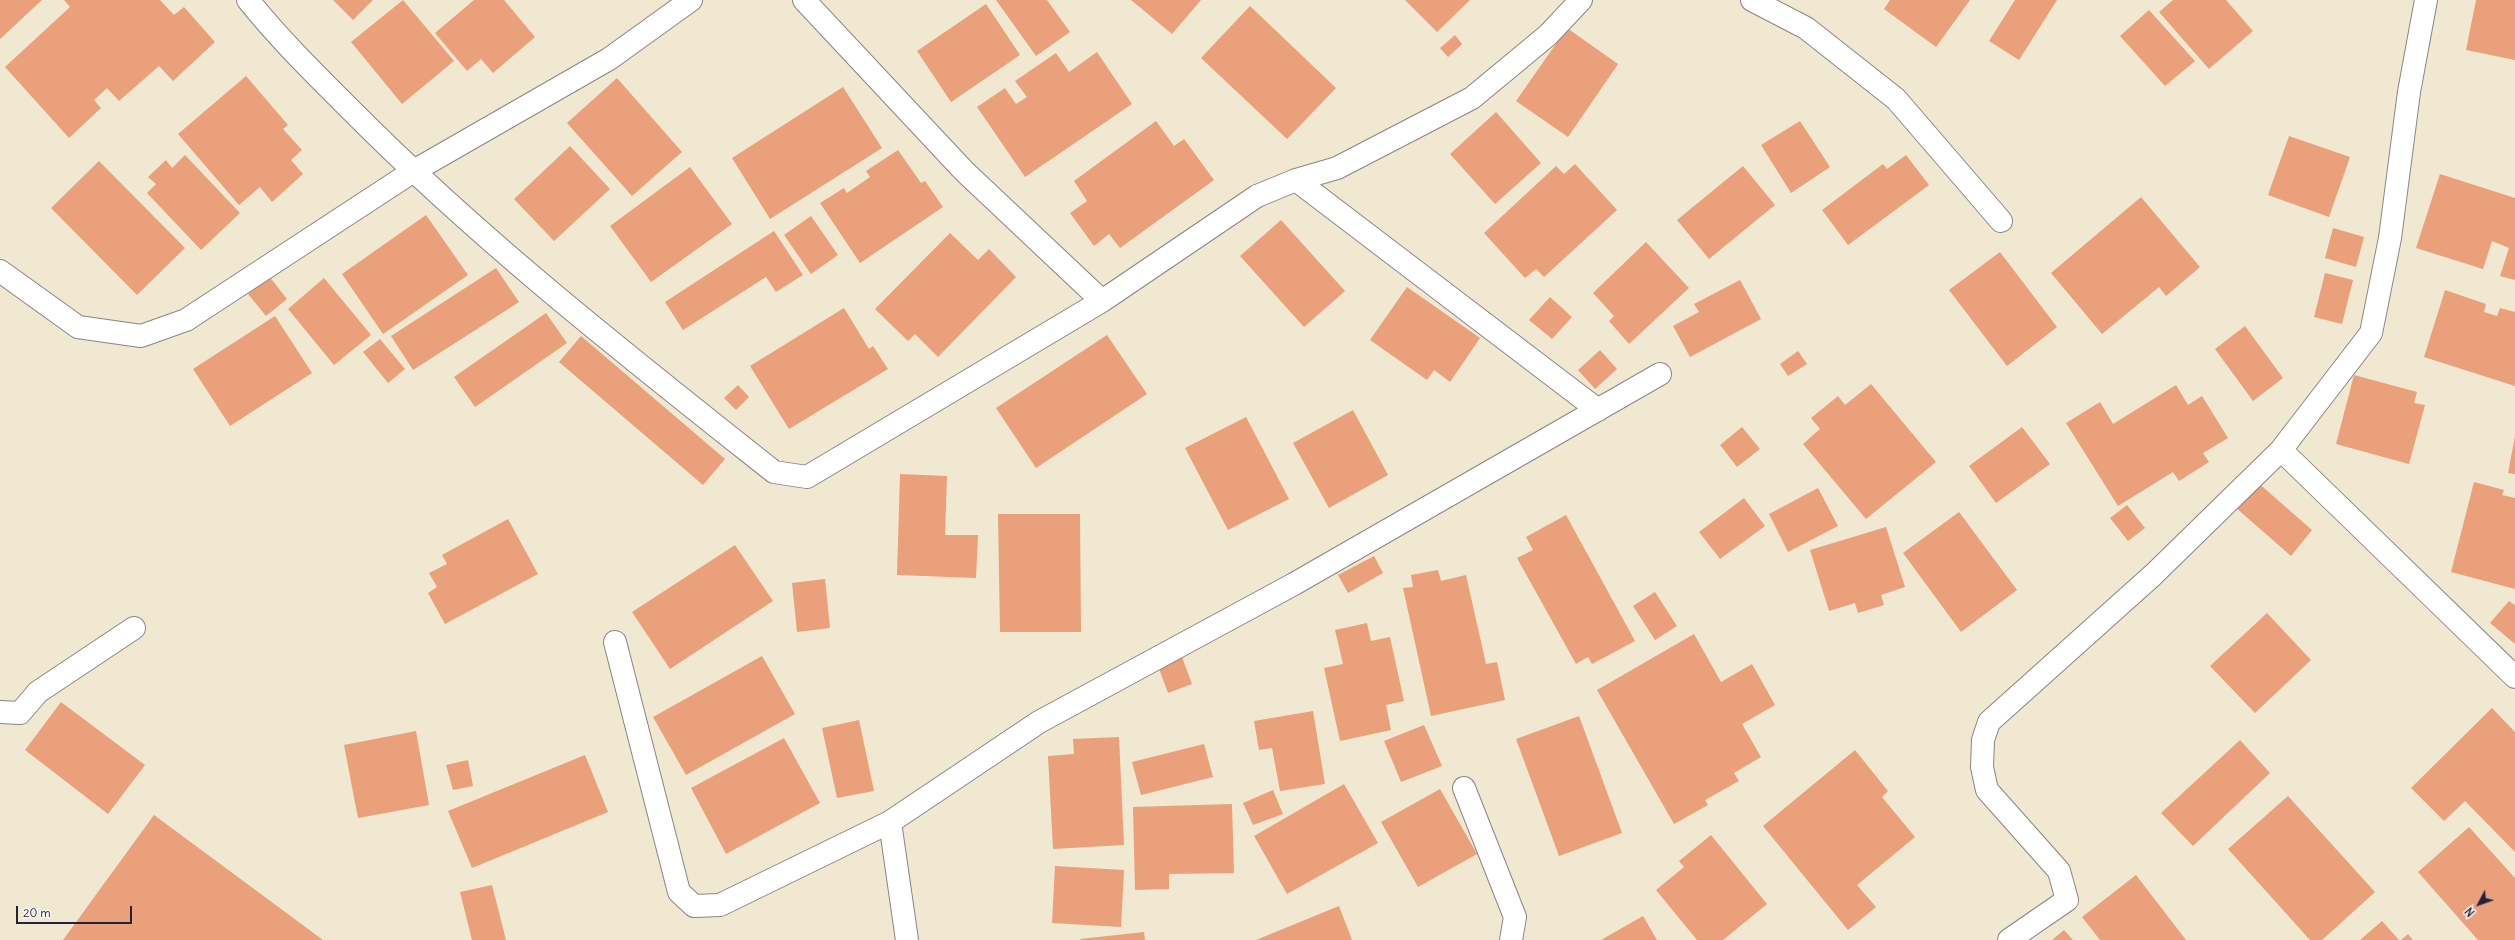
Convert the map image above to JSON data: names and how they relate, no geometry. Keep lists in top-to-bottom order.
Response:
{
  "scale_bar": "20 m",
  "north": "bottom left"
}
